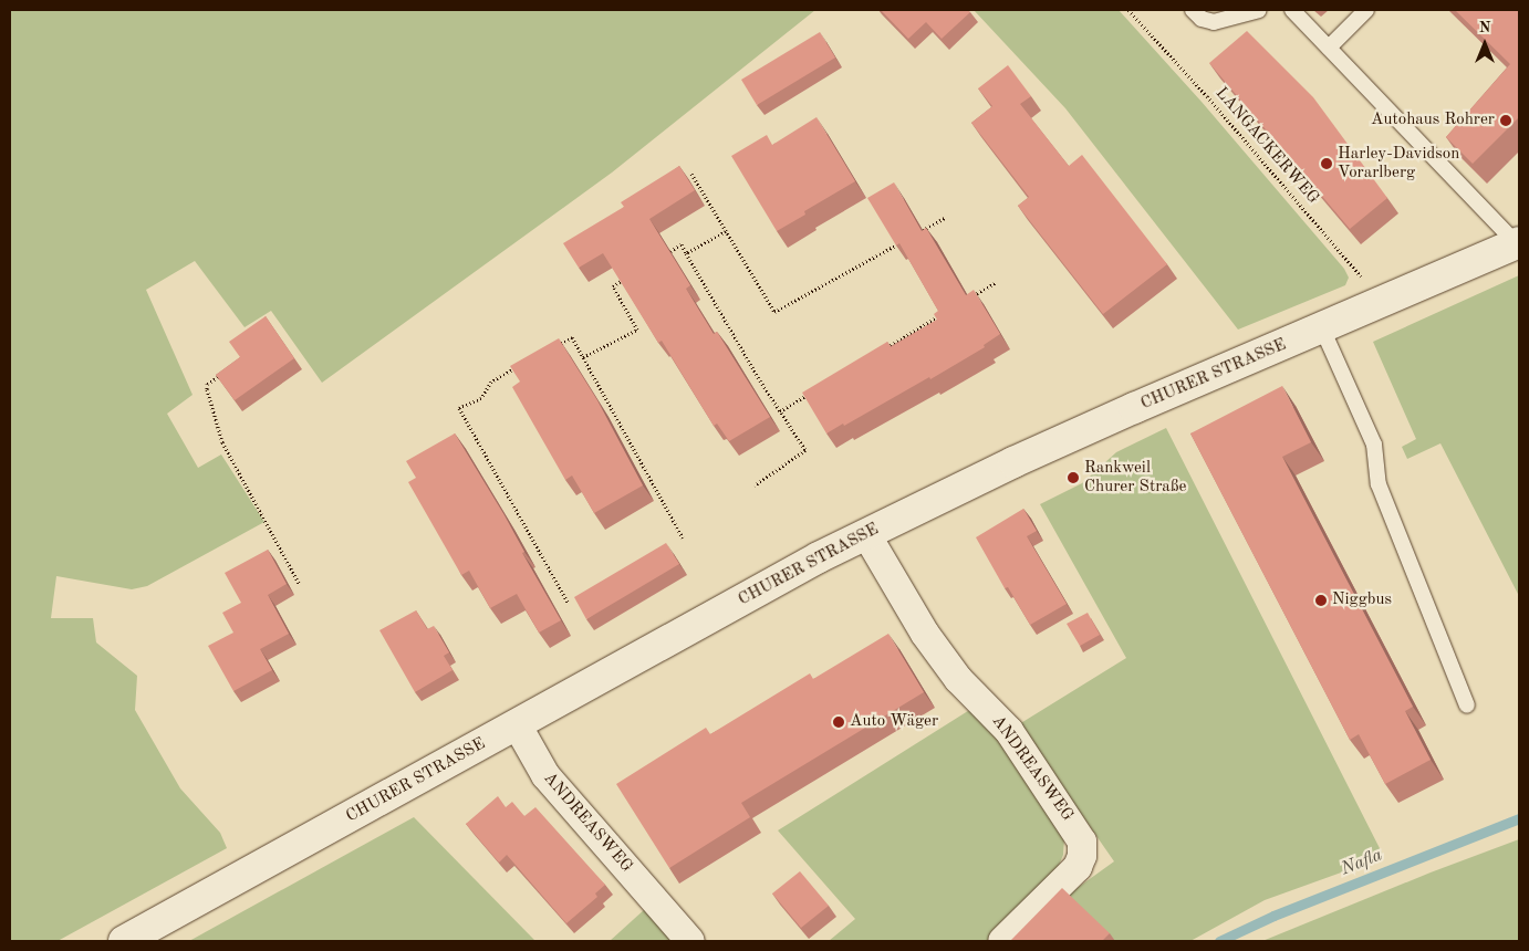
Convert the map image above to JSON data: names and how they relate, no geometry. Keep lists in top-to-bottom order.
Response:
{
  "streets": {
    "main road": ["CHURER STRASSE"],
    "street": ["ANDREASWEG"],
    "path": ["LANGACKERWEG"]
  },
  "crossings": [
    ["LANGACKERWEG", "CHURER STRASSE"],
    ["CHURER STRASSE", "ANDREASWEG"]
  ],
  "water": ["Nafla"],
  "places": [
    "Autohaus Rohrer",
    "Harley-Davidson Vorarlberg",
    "Rankweil Churer Straße",
    "Niggbus",
    "Auto Wäger"
  ],
  "north": "top"
}
